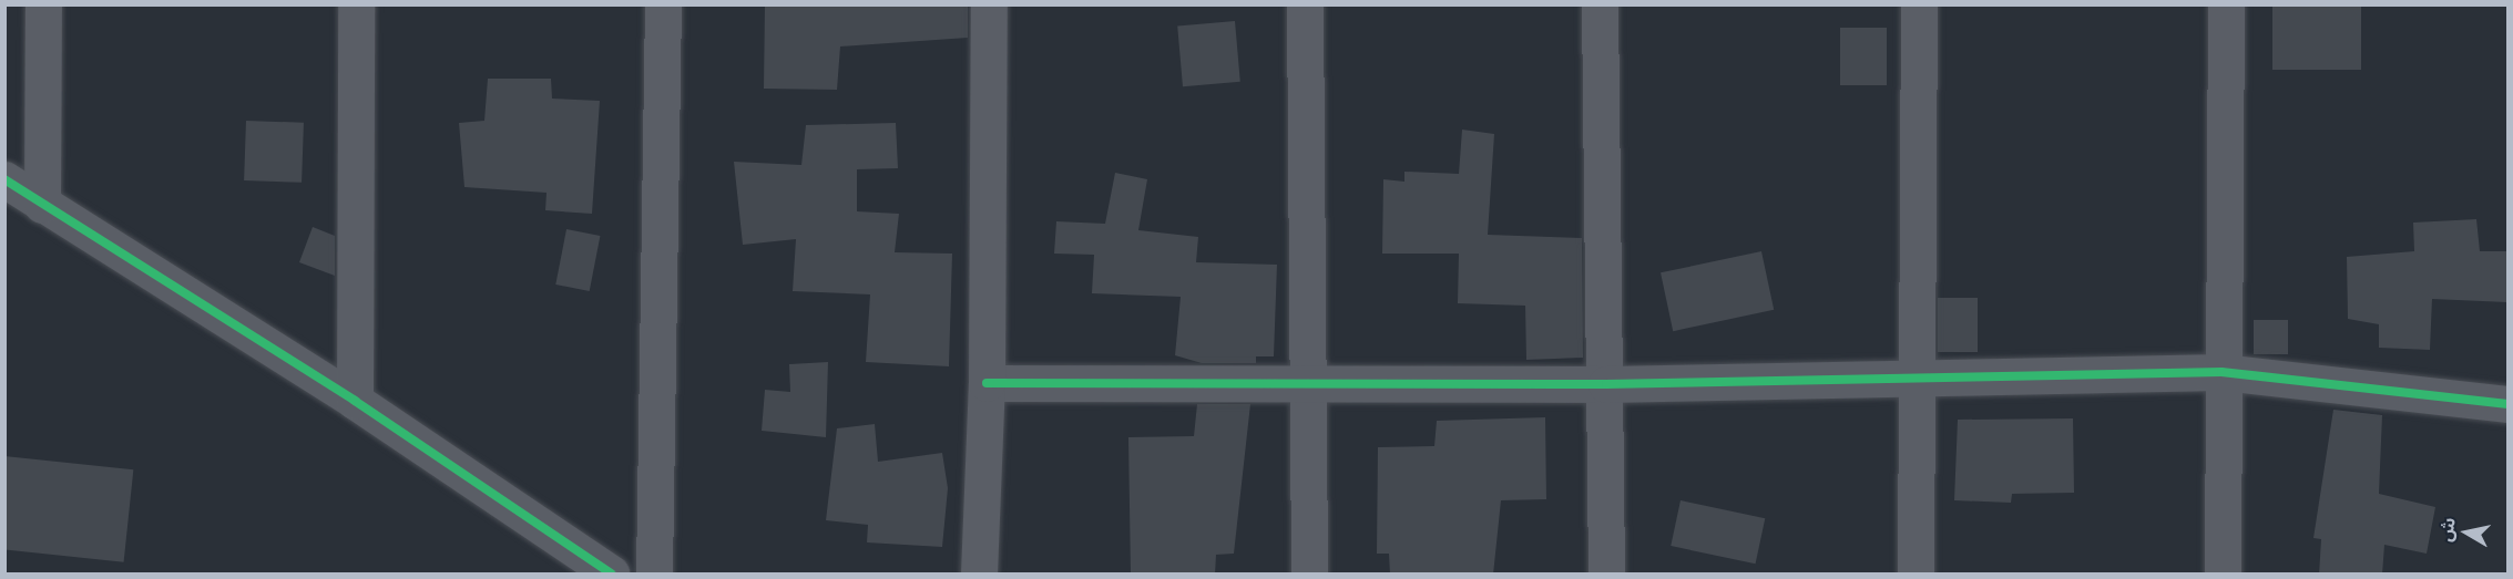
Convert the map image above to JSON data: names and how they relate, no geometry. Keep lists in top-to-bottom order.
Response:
{
  "north": "left"
}
